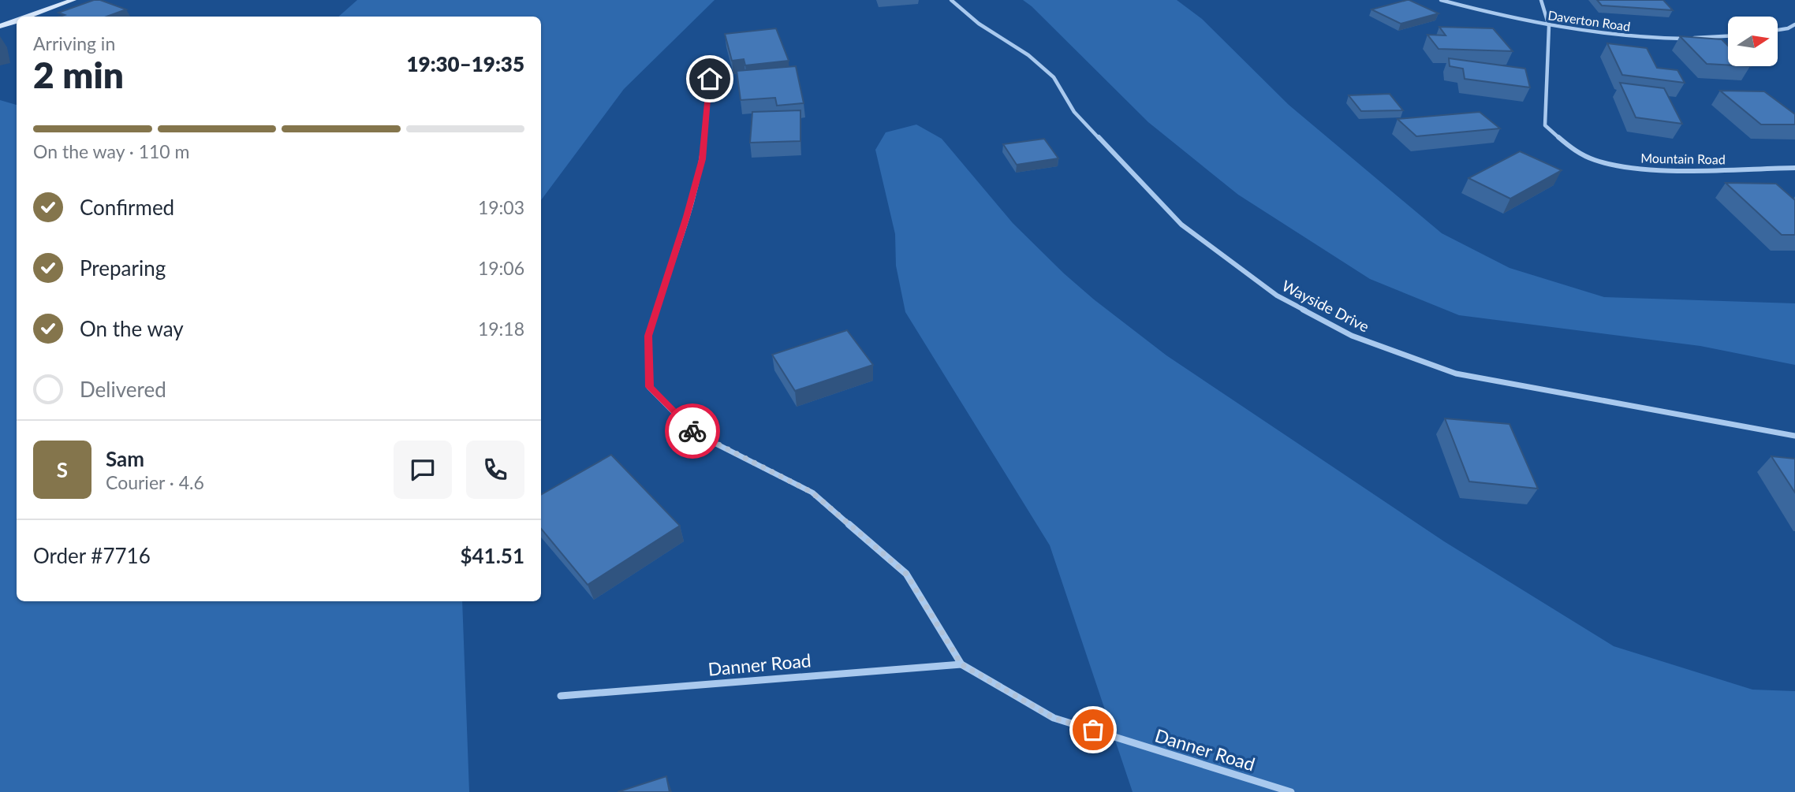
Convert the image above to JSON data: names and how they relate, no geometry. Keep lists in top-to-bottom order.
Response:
{
  "streets": {
    "street": [
      "Daverton Road",
      "Mountain Road",
      "Wayside Drive",
      "Danner Road"
    ]
  },
  "crossings": [
    ["Daverton Road", "Mountain Road"]
  ],
  "north": "right",
  "page": {
    "heading": ["2 min", "Arriving in", "19:30–19:35"],
    "panel": [
      "Sam",
      "Courier · 4.6",
      "Order #7716",
      "$41.51"
    ],
    "bar": "On the way · 110 m",
    "list": [
      ["Confirmed", "19:03"],
      ["Preparing", "19:06"],
      ["On the way", "19:18"],
      "Delivered"
    ],
    "round": "S"
  }
}
